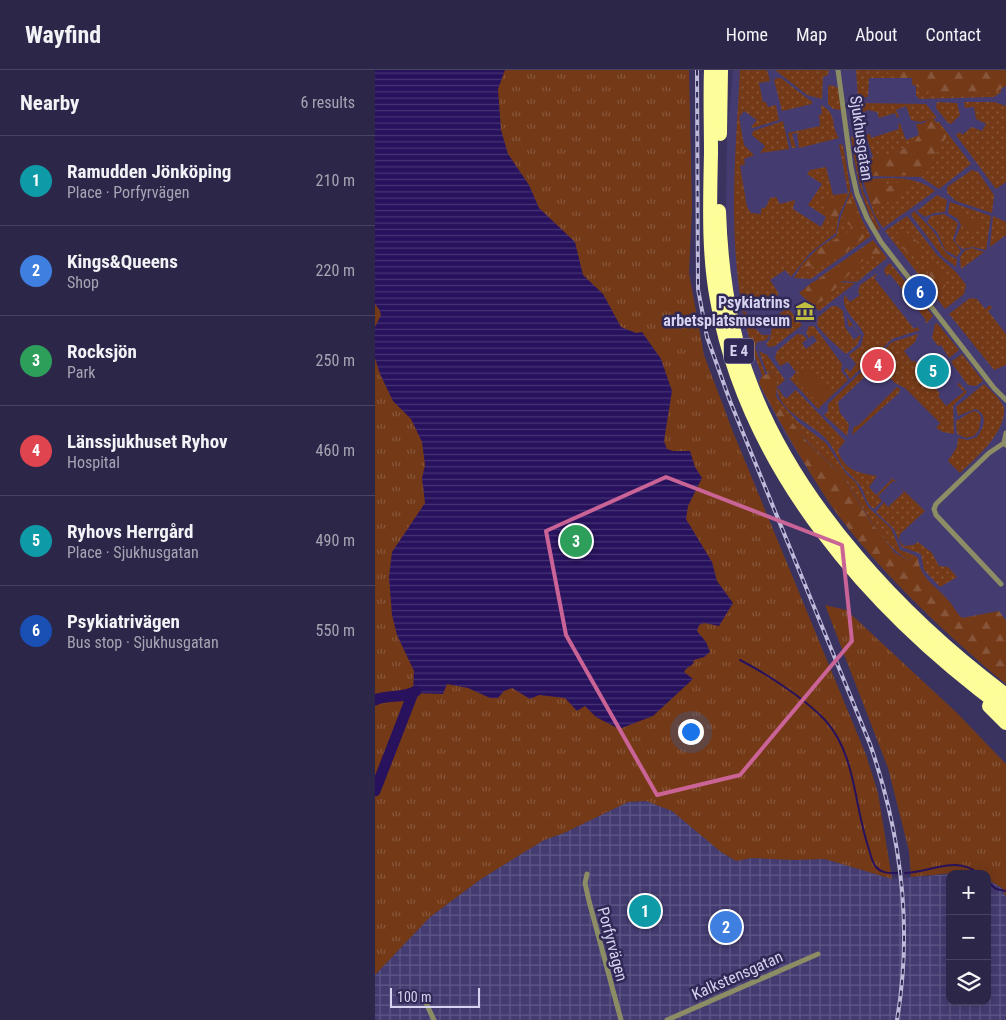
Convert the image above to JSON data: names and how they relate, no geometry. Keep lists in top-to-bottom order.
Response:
{
  "streets": {
    "highway": ["E 4"],
    "street": ["Sjukhusgatan", "Porfyrvägen", "Kalkstensgatan"]
  },
  "places": {
    "museum": ["Psykiatrins arbetsplatsmuseum"]
  },
  "scale_bar": "100 m",
  "page": {
    "header": "Wayfind",
    "nav": [
      "Home",
      "Map",
      "About",
      "Contact"
    ],
    "heading": ["Nearby", "6 results"],
    "list": [
      {
        "mark": "1",
        "name": "Ramudden Jönköping",
        "note": "Place · Porfyrvägen",
        "value": "210 m"
      },
      {
        "mark": "2",
        "name": "Kings&Queens",
        "note": "Shop",
        "value": "220 m"
      },
      {
        "mark": "3",
        "name": "Rocksjön",
        "note": "Park",
        "value": "250 m"
      },
      {
        "mark": "4",
        "name": "Länssjukhuset Ryhov",
        "note": "Hospital",
        "value": "460 m"
      },
      {
        "mark": "5",
        "name": "Ryhovs Herrgård",
        "note": "Place · Sjukhusgatan",
        "value": "490 m"
      },
      {
        "mark": "6",
        "name": "Psykiatrivägen",
        "note": "Bus stop · Sjukhusgatan",
        "value": "550 m"
      }
    ],
    "pins": [
      "6",
      "4",
      "5",
      "3",
      "1",
      "2"
    ],
    "map_buttons": ["+", "−"],
    "scale": "100 m"
  }
}
